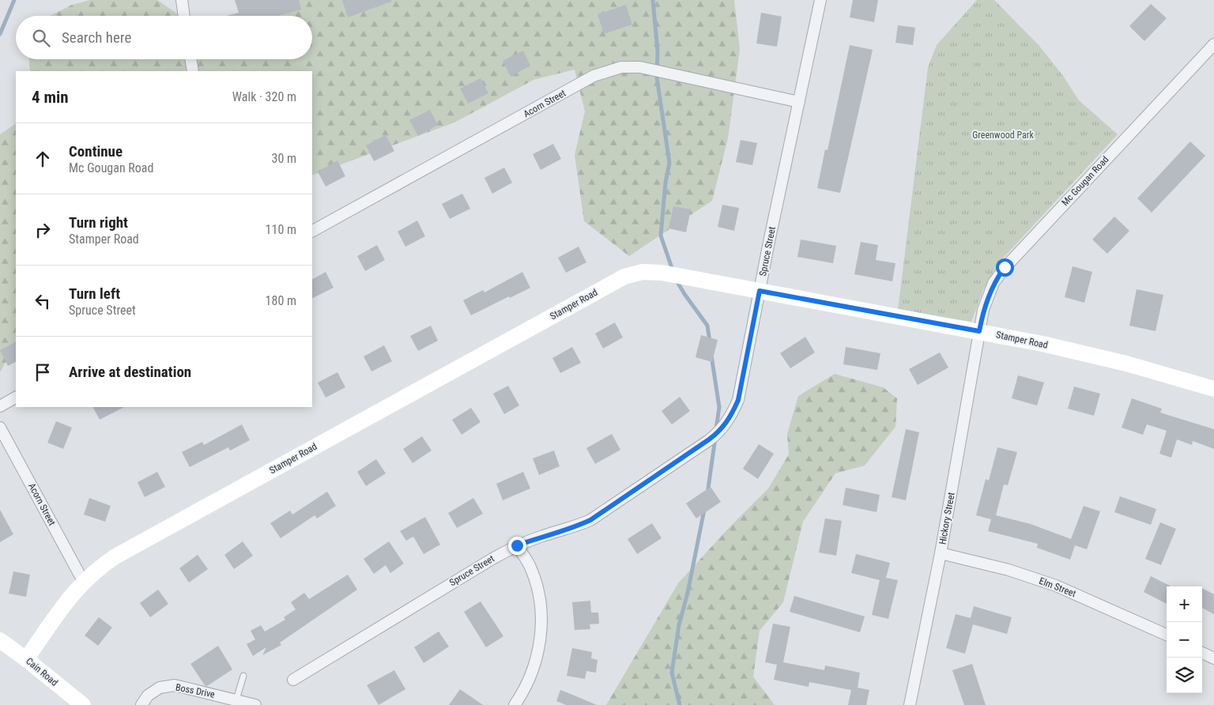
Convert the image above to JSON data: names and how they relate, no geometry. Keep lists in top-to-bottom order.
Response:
{
  "streets": {
    "street": [
      "Acorn Street",
      "Mc Gougan Road",
      "Spruce Street",
      "Stamper Road",
      "Hickory Street",
      "Elm Street",
      "Cain Road",
      "Boss Drive"
    ]
  },
  "crossings": [
    ["Acorn Street", "Spruce Street"],
    ["Acorn Street", "Stamper Road"],
    ["Mc Gougan Road", "Stamper Road"],
    ["Mc Gougan Road", "Hickory Street"],
    ["Spruce Street", "Stamper Road"],
    ["Stamper Road", "Hickory Street"],
    ["Stamper Road", "Cain Road"],
    ["Hickory Street", "Elm Street"]
  ],
  "parks": ["Greenwood Park"],
  "page": {
    "search": "Search here",
    "heading": ["4 min", "Walk · 320 m"],
    "list": [
      ["Continue", "Mc Gougan Road", "30 m"],
      ["Turn right", "Stamper Road", "110 m"],
      ["Turn left", "Spruce Street", "180 m"],
      "Arrive at destination"
    ],
    "map_buttons": ["+", "−"]
  }
}
